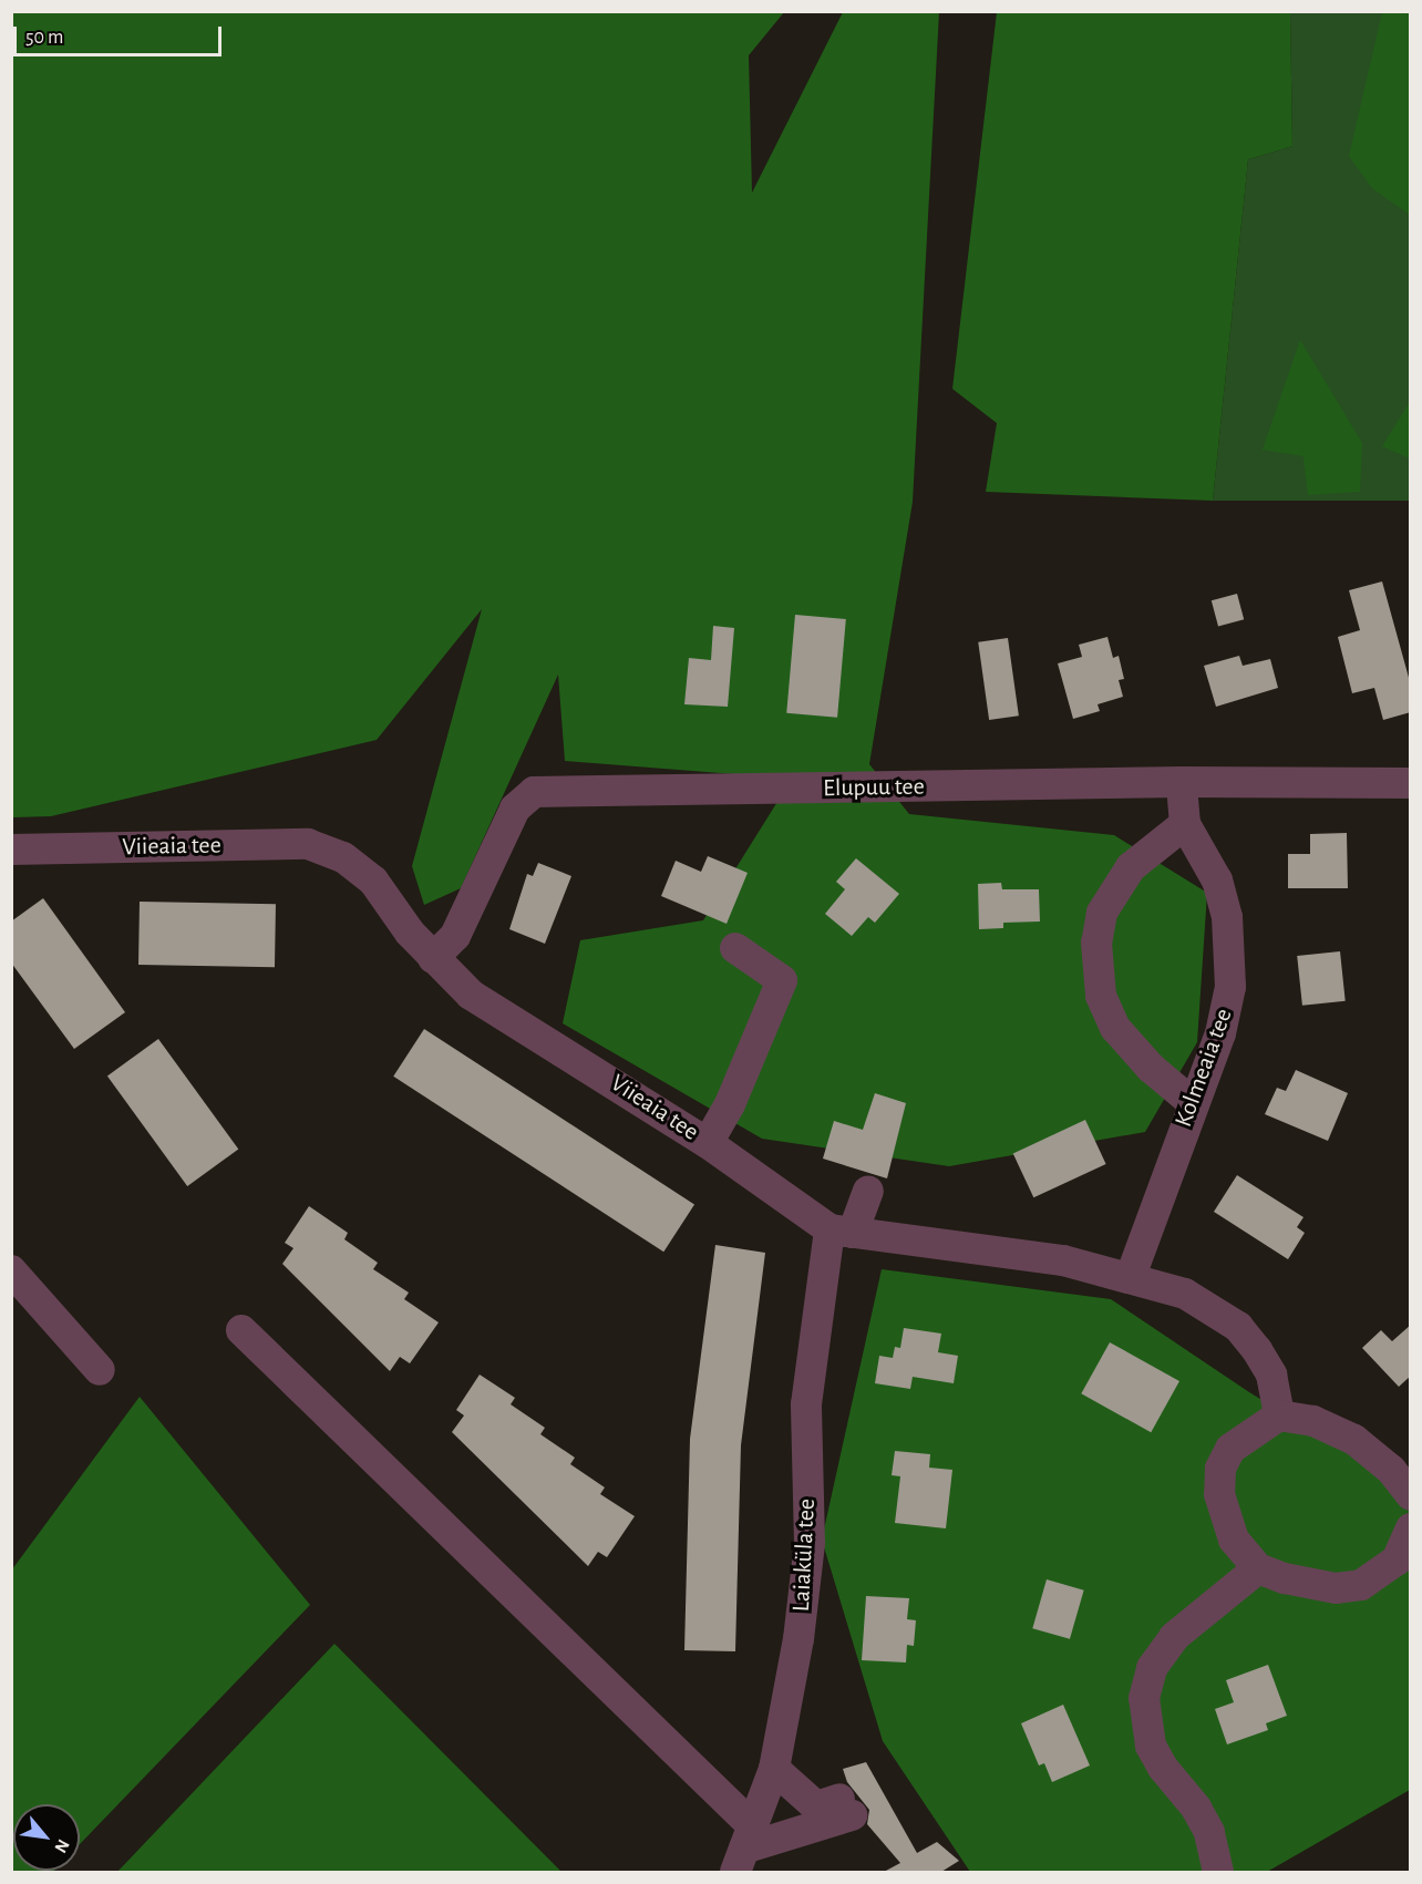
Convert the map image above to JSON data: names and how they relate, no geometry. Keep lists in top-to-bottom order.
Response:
{
  "streets": {
    "street": [
      "Elupuu tee",
      "Viieaia tee",
      "Kolmeaia tee",
      "Laiaküla tee"
    ]
  },
  "crossings": [
    ["Elupuu tee", "Viieaia tee"],
    ["Elupuu tee", "Kolmeaia tee"],
    ["Viieaia tee", "Kolmeaia tee"],
    ["Viieaia tee", "Laiaküla tee"]
  ],
  "scale_bar": "50 m",
  "north": "bottom right"
}
